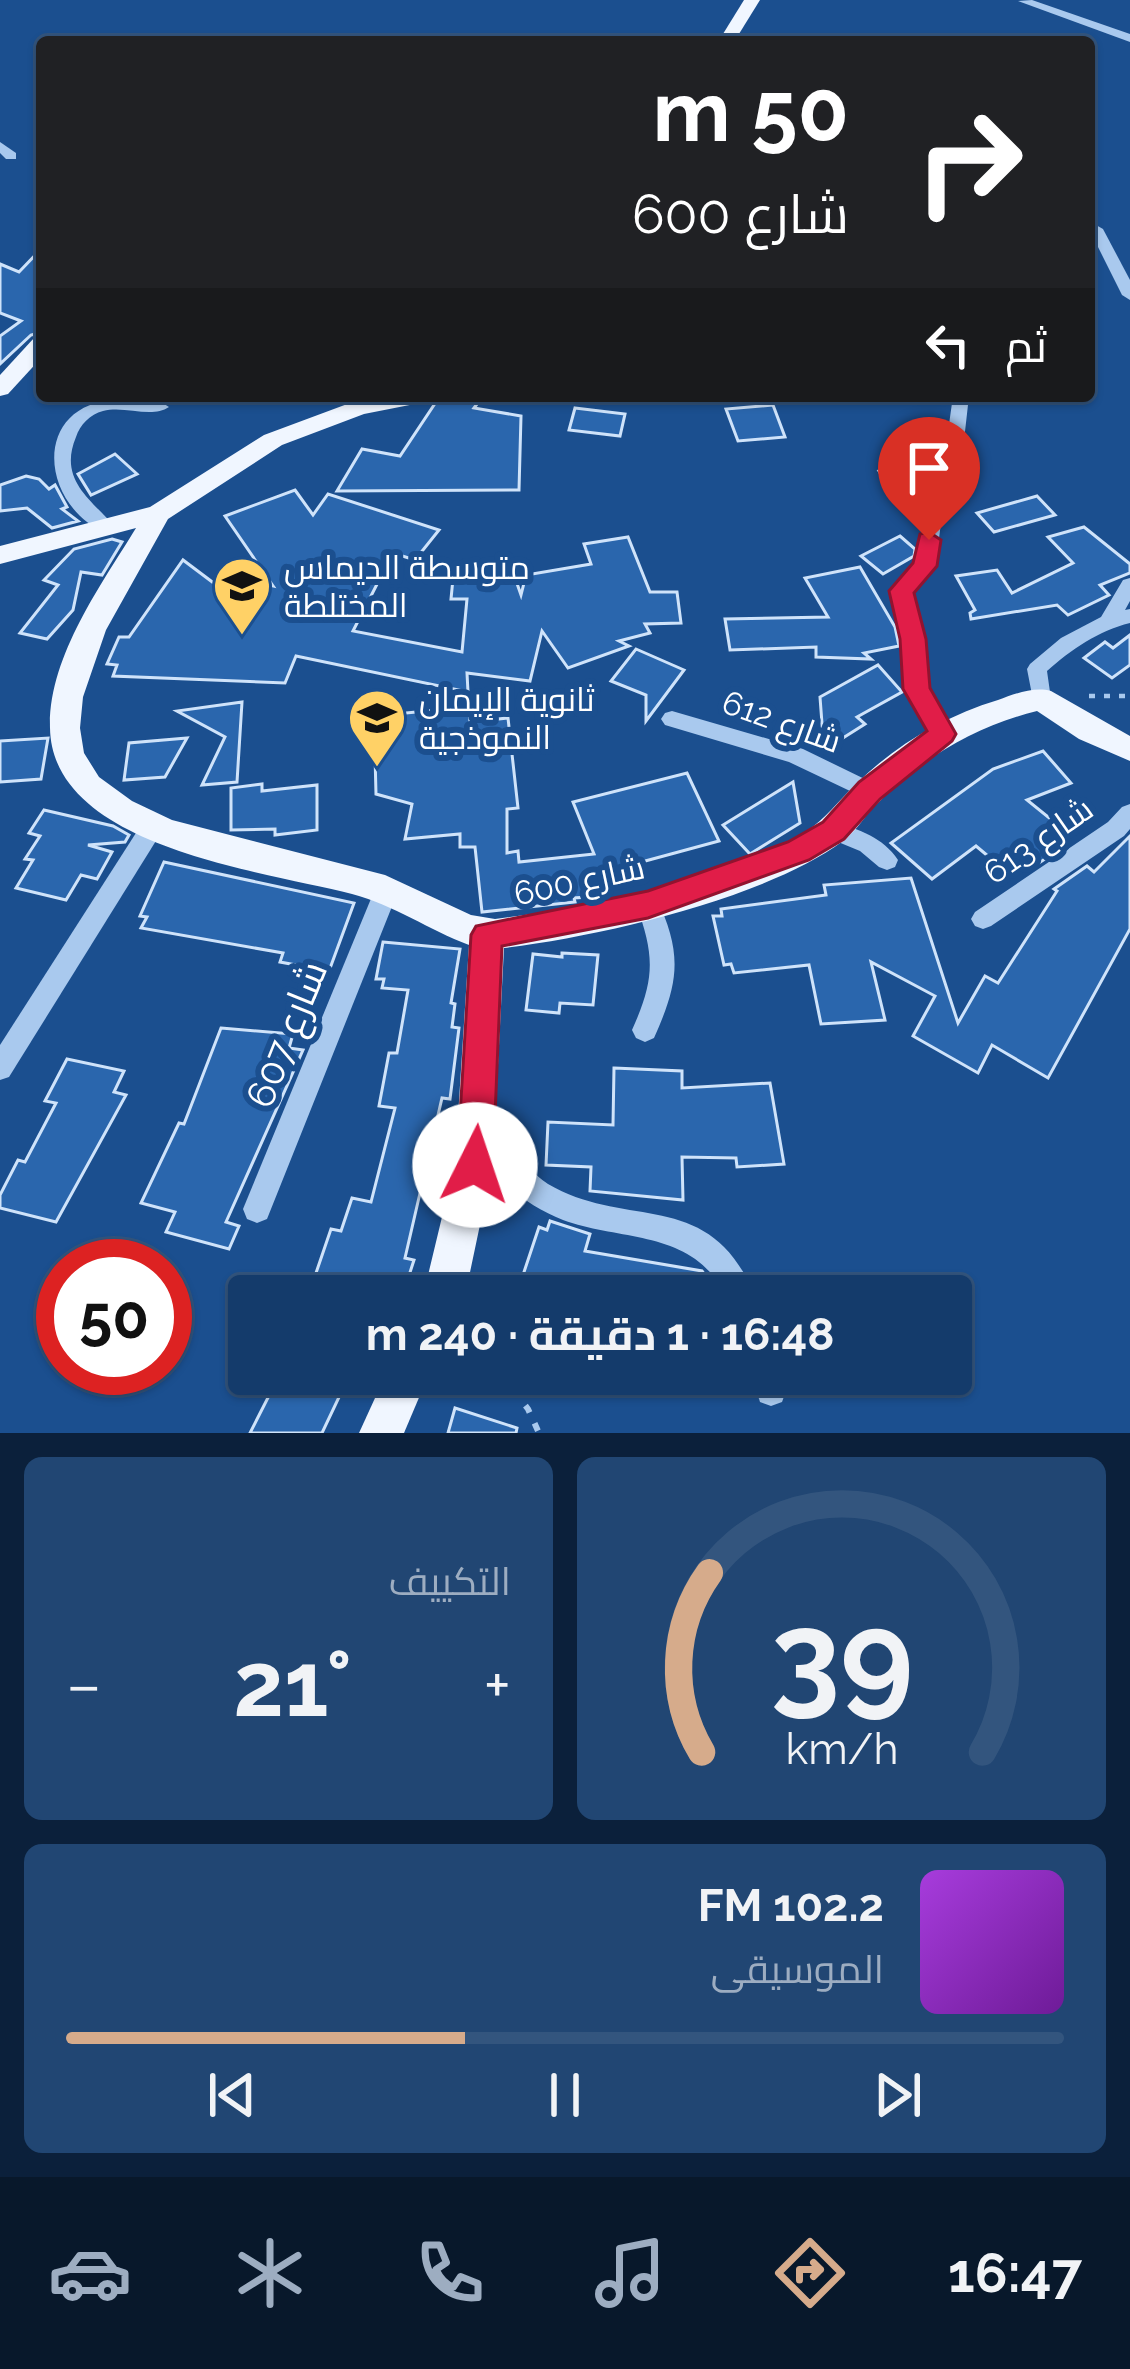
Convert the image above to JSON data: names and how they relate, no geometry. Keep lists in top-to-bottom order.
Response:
{
  "streets": {
    "main road": ["شارع 600"],
    "street": ["شارع 612", "شارع 613", "شارع 607"]
  },
  "crossings": [
    ["شارع 612", "شارع 600"],
    ["شارع 600", "شارع 607"]
  ],
  "places": {
    "school or university": ["متوسطة الديماس المختلطة", "ثانوية الإيمان النموذجية"]
  },
  "page": {
    "turn": ["50 m", "شارع 600"],
    "then": "ثم",
    "limit": "50",
    "trip": "16:48 · 1 دقيقة · 240 m",
    "tile": "التكييف",
    "heat": ["−", "21°", "+"],
    "song": ["102.2 FM", "الموسيقى"],
    "tabs": "16:47",
    "gauge": ["39", "km/h"]
  }
}
